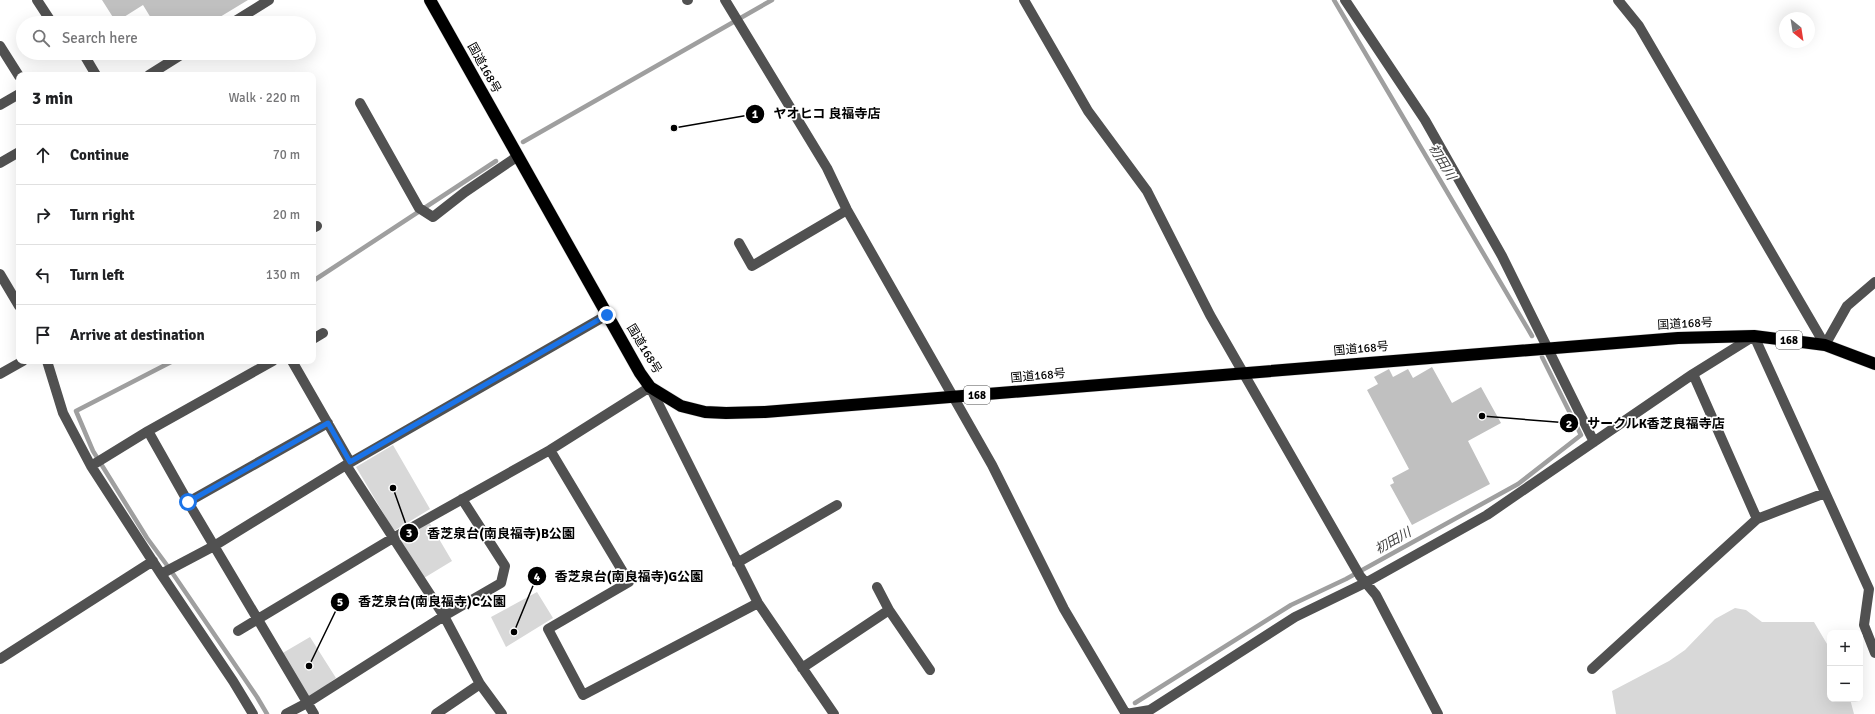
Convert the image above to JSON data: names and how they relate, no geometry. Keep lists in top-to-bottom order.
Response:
{
  "streets": {
    "highway": ["国道168号", "168"]
  },
  "water": ["初田川"],
  "places": [
    "ヤオヒコ 良福寺店",
    "サークルK香芝良福寺店",
    "香芝泉台(南良福寺)B公園",
    "香芝泉台(南良福寺)G公園",
    "香芝泉台(南良福寺)C公園"
  ],
  "north": "bottom right",
  "page": {
    "search": "Search here",
    "heading": ["3 min", "Walk · 220 m"],
    "list": [
      ["Continue", "70 m"],
      ["Turn right", "20 m"],
      ["Turn left", "130 m"],
      "Arrive at destination"
    ],
    "map_buttons": ["+", "−"]
  }
}
